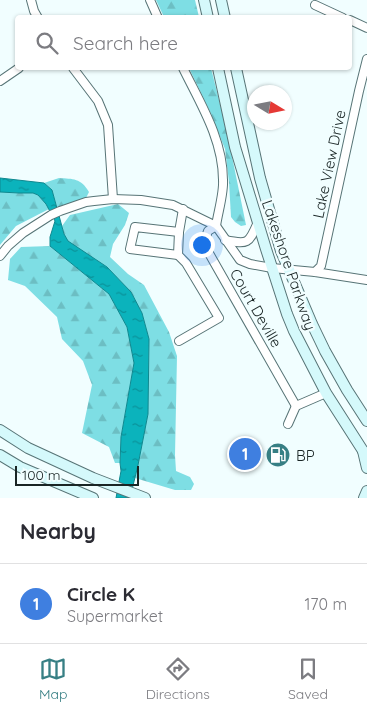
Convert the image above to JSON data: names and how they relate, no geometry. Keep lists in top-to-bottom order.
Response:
{
  "streets": {
    "main road": ["Lakeshore Parkway"],
    "street": ["Lake View Drive", "Court Deville"]
  },
  "places": {
    "fuel station": ["BP"]
  },
  "scale_bar": "100 m",
  "north": "right",
  "page": {
    "search": "Search here",
    "pins": "1",
    "scale": "100 m",
    "heading": "Nearby",
    "list": [
      {
        "mark": "1",
        "name": "Circle K",
        "note": "Supermarket",
        "value": "170 m"
      }
    ],
    "nav": ["Map", "Directions", "Saved"]
  }
}
